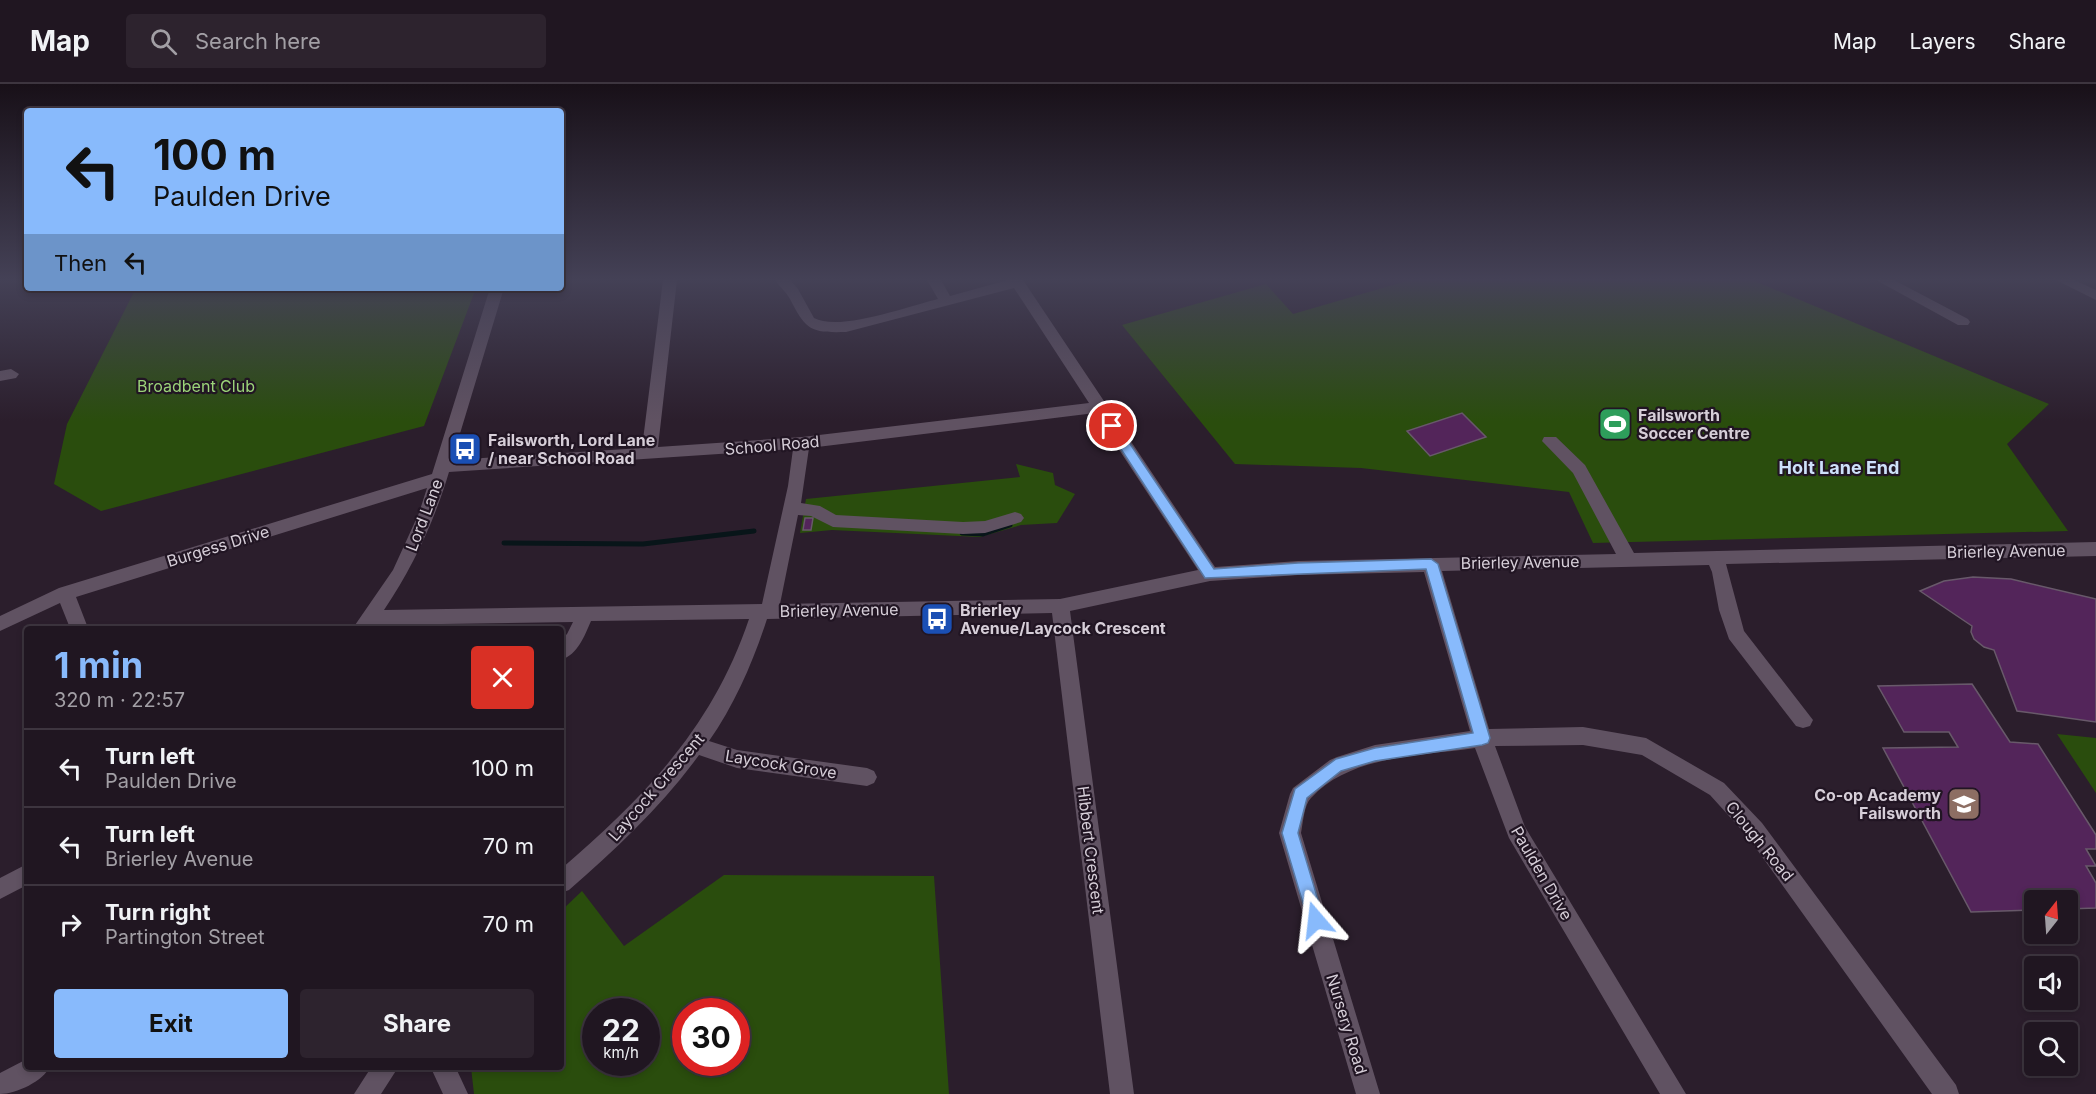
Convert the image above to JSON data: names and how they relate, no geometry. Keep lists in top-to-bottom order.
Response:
{
  "streets": {
    "street": [
      "School Road",
      "Lord Lane",
      "Burgess Drive",
      "Brierley Avenue",
      "Laycock Grove",
      "Laycock Crescent",
      "Clough Road",
      "Hibbert Crescent",
      "Paulden Drive",
      "Nursery Road"
    ]
  },
  "crossings": [
    ["School Road", "Lord Lane"],
    ["School Road", "Burgess Drive"],
    ["School Road", "Laycock Crescent"],
    ["Lord Lane", "Burgess Drive"],
    ["Lord Lane", "Brierley Avenue"],
    ["Brierley Avenue", "Laycock Crescent"],
    ["Brierley Avenue", "Hibbert Crescent"],
    ["Brierley Avenue", "Paulden Drive"],
    ["Laycock Grove", "Laycock Crescent"],
    ["Clough Road", "Paulden Drive"],
    ["Clough Road", "Nursery Road"],
    ["Paulden Drive", "Nursery Road"]
  ],
  "districts": ["Holt Lane End"],
  "parks": ["Broadbent Club"],
  "places": {
    "sports": ["Failsworth Soccer Centre"],
    "bus stop": ["Failsworth, Lord Lane / near School Road", "Brierley Avenue/Laycock Crescent"],
    "school or university": ["Co-op Academy Failsworth"]
  },
  "north": "top",
  "page": {
    "header": "Map",
    "search": "Search here",
    "nav": ["Map", "Layers", "Share"],
    "turn": ["100 m", "Paulden Drive"],
    "then": "Then",
    "heading": ["1 min", "320 m · 22:57"],
    "list": [
      {
        "name": "Turn left",
        "note": "Paulden Drive",
        "value": "100 m"
      },
      {
        "name": "Turn left",
        "note": "Brierley Avenue",
        "value": "70 m"
      },
      {
        "name": "Turn right",
        "note": "Partington Street",
        "value": "70 m"
      }
    ],
    "buttons": ["Exit", "Share"],
    "speed": "22 km/h",
    "limit": "30"
  }
}
